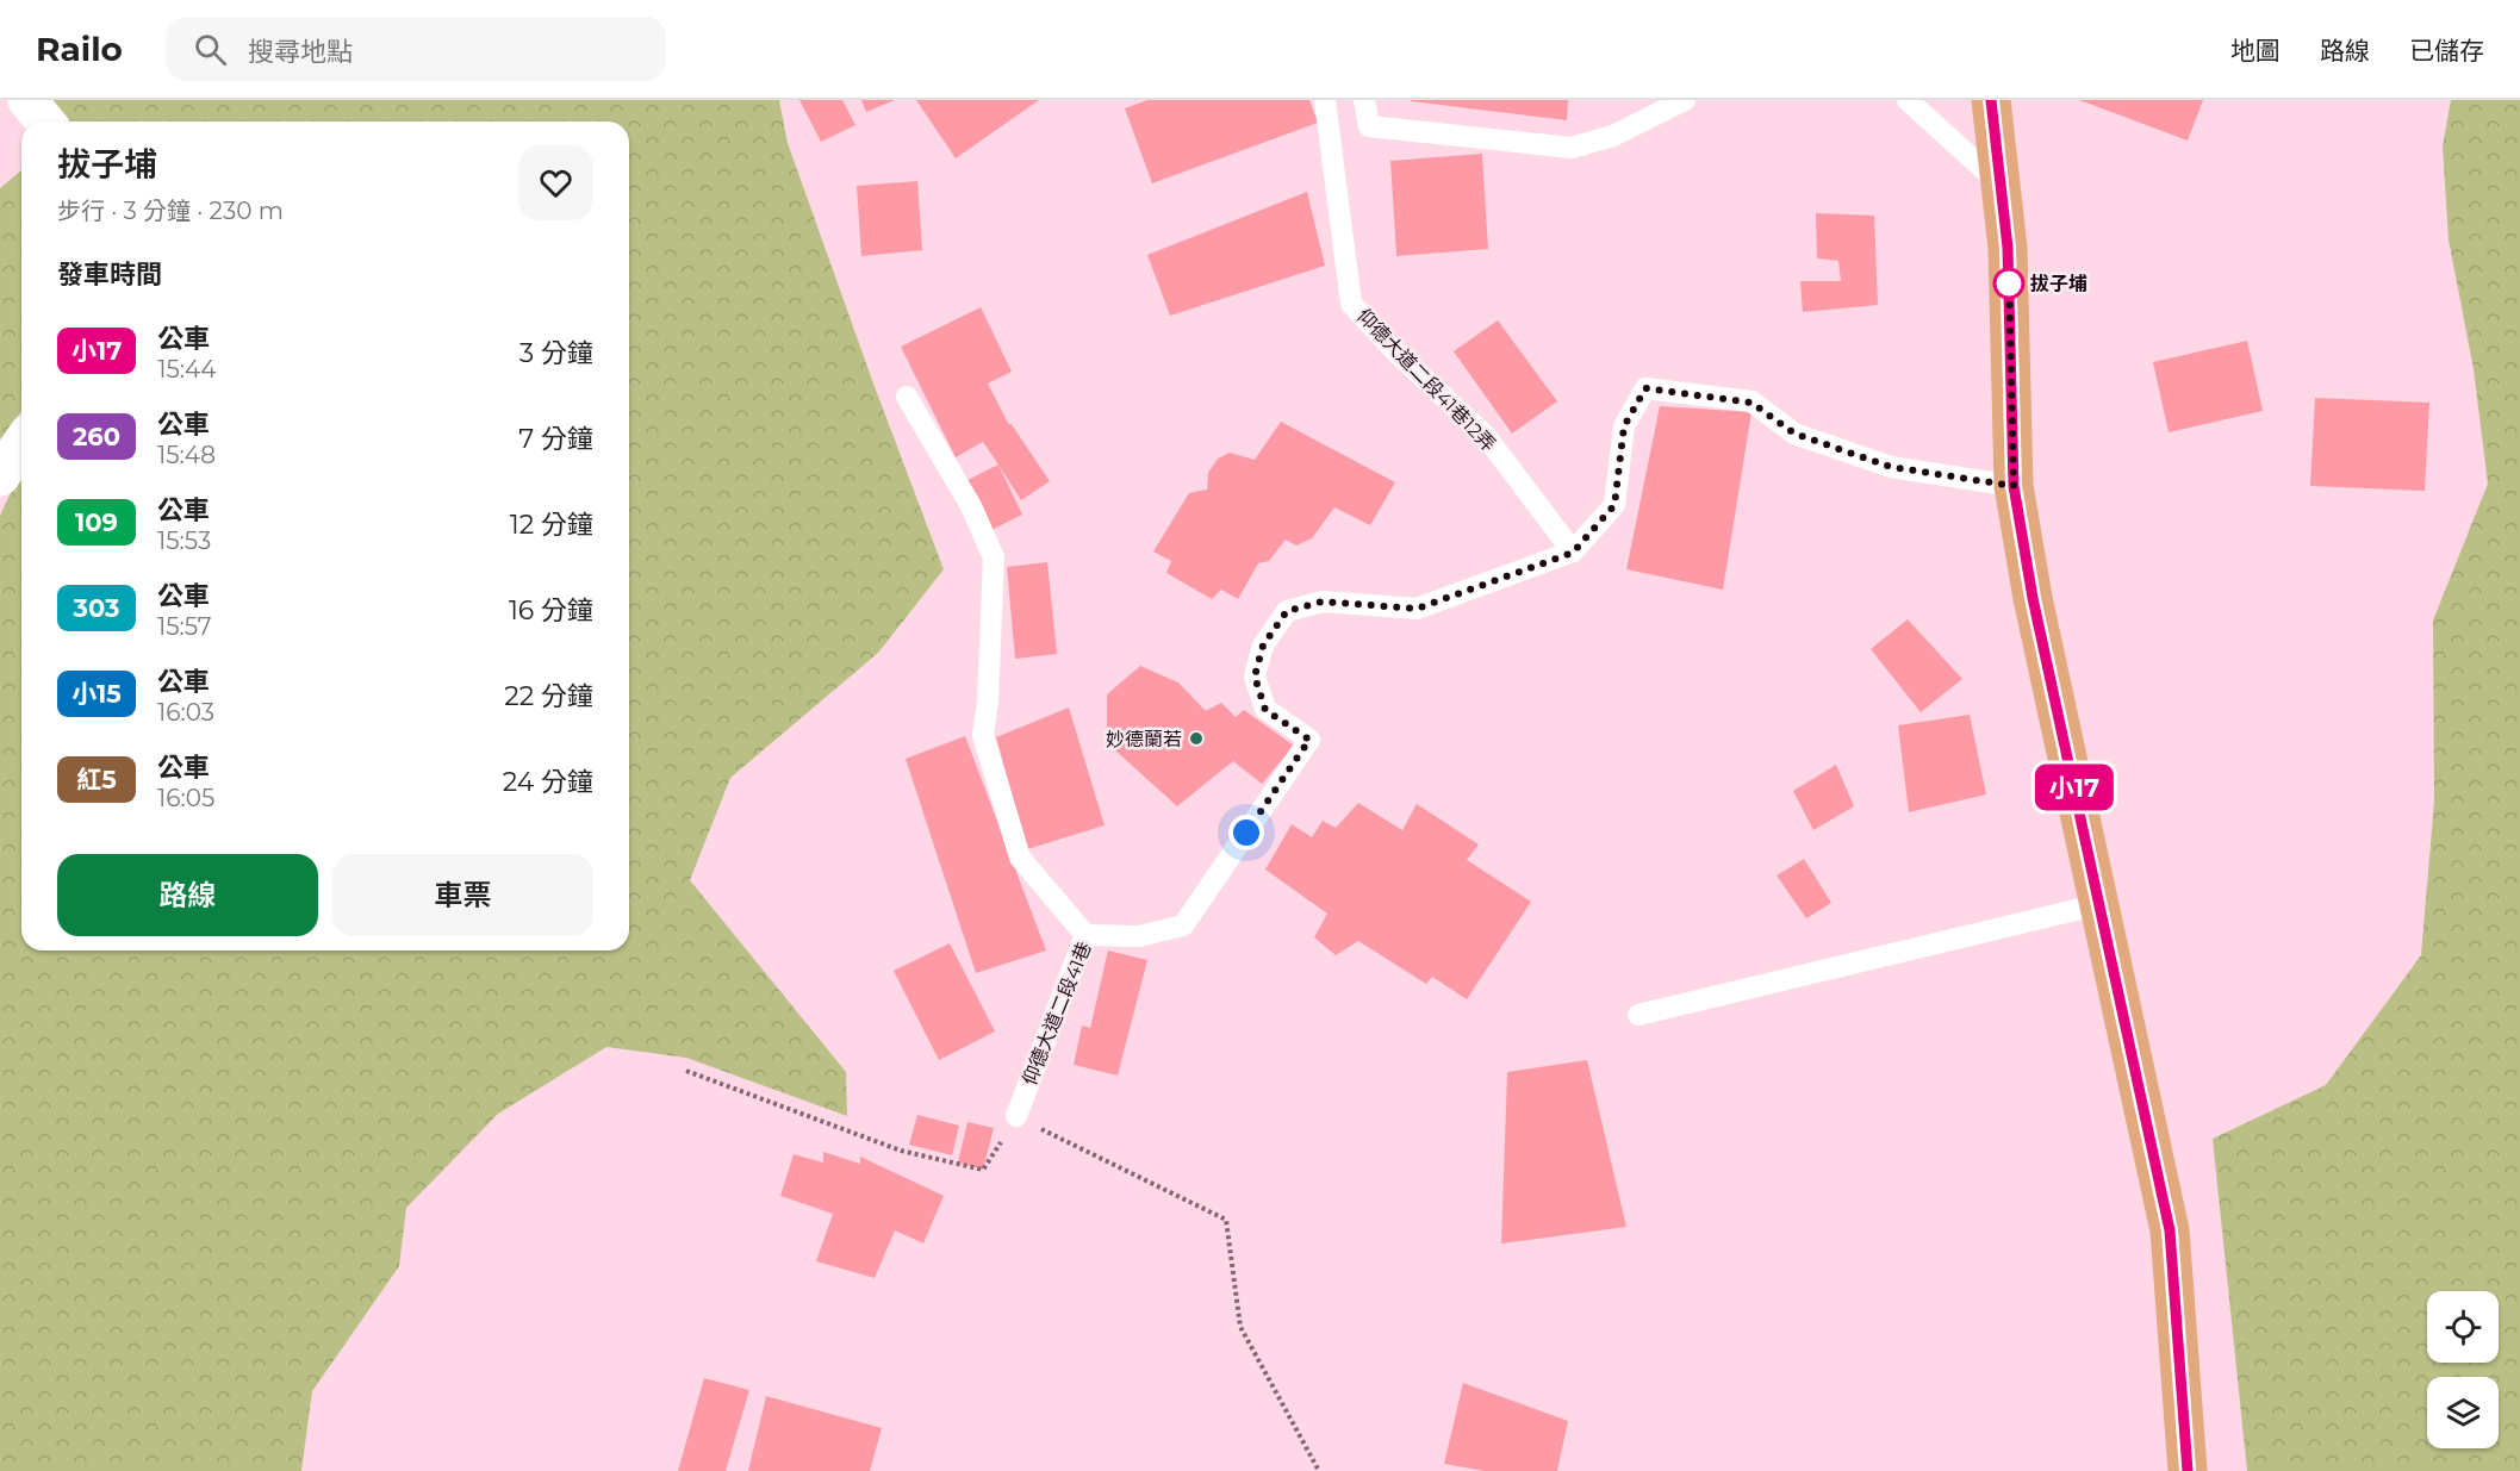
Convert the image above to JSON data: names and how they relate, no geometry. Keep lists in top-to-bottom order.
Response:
{
  "streets": {
    "lane": ["仰德大道二段41巷12弄", "仰德大道二段41巷"]
  },
  "crossings": [
    ["仰德大道二段41巷12弄", "仰德大道二段41巷"]
  ],
  "places": ["拔子埔", "妙德蘭若"],
  "lines": ["bus line 小17"],
  "page": {
    "header": "Railo",
    "search": "搜尋地點",
    "nav": ["地圖", "路線", "已儲存"],
    "on_map": "小17",
    "heading": [
      ["拔子埔", "步行 · 3 分鐘 · 230 m"],
      "發車時間"
    ],
    "list": [
      {
        "mark": "小17",
        "name": "公車",
        "note": "15:44",
        "value": "3 分鐘"
      },
      {
        "mark": "260",
        "name": "公車",
        "note": "15:48",
        "value": "7 分鐘"
      },
      {
        "mark": "109",
        "name": "公車",
        "note": "15:53",
        "value": "12 分鐘"
      },
      {
        "mark": "303",
        "name": "公車",
        "note": "15:57",
        "value": "16 分鐘"
      },
      {
        "mark": "小15",
        "name": "公車",
        "note": "16:03",
        "value": "22 分鐘"
      },
      {
        "mark": "紅5",
        "name": "公車",
        "note": "16:05",
        "value": "24 分鐘"
      }
    ],
    "buttons": ["路線", "車票"]
  }
}
